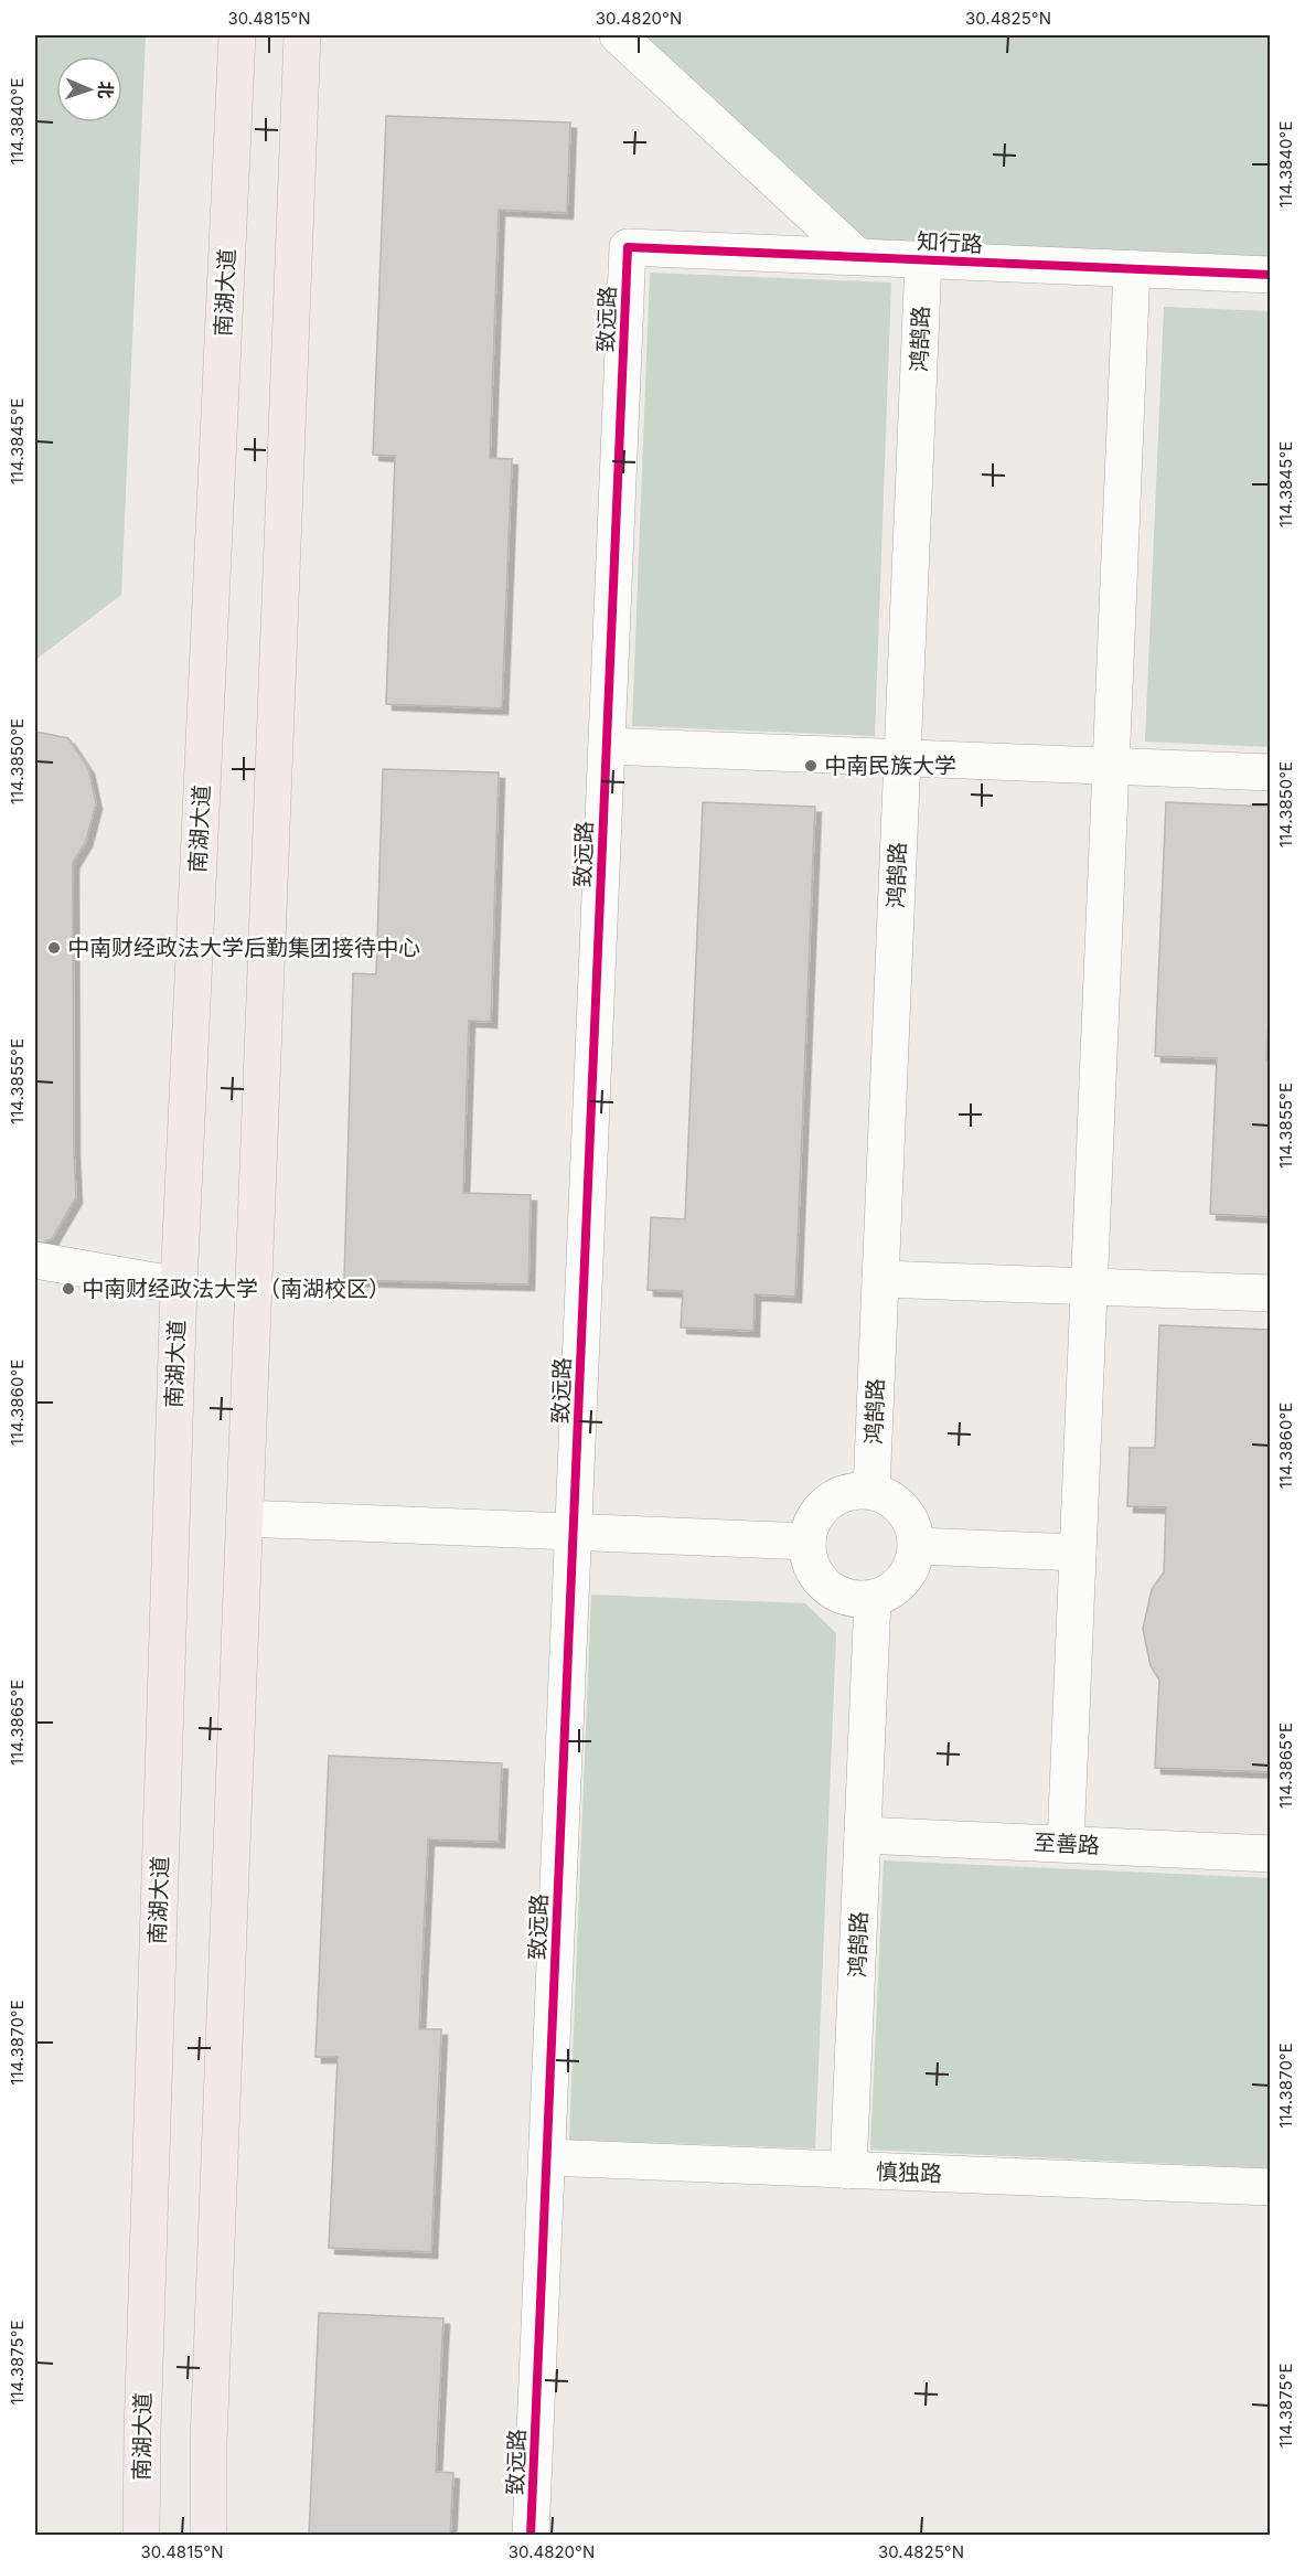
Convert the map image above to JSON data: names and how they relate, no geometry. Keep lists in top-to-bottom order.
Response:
{
  "streets": {
    "main road": ["南湖大道"],
    "street": [
      "知行路",
      "致远路",
      "鸿鹄路",
      "至善路",
      "慎独路"
    ]
  },
  "crossings": [
    ["知行路", "致远路"],
    ["知行路", "鸿鹄路"],
    ["致远路", "慎独路"],
    ["鸿鹄路", "至善路"],
    ["鸿鹄路", "慎独路"]
  ],
  "places": ["中南民族大学", "中南财经政法大学后勤集团接待中心", "中南财经政法大学（南湖校区）"],
  "north": "right",
  "coordinates": [
    "30.4815°N",
    "30.4820°N",
    "30.4825°N",
    "114.3840°E",
    "114.3845°E",
    "114.3850°E",
    "114.3855°E",
    "114.3860°E",
    "114.3865°E",
    "114.3870°E",
    "114.3875°E"
  ]
}
